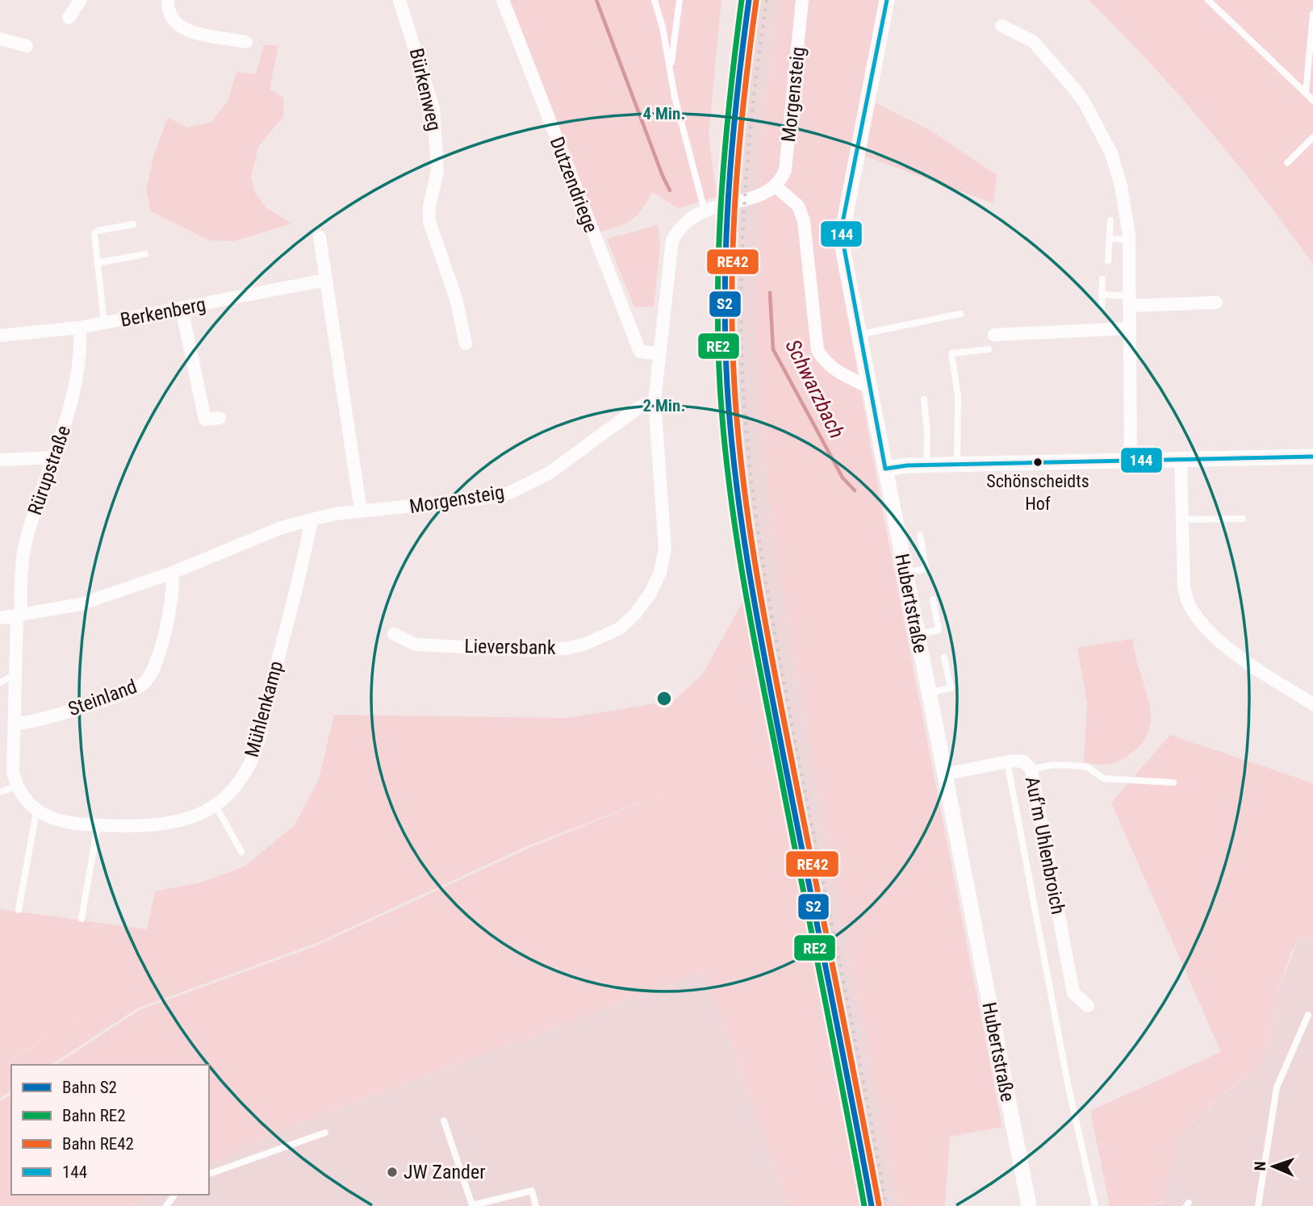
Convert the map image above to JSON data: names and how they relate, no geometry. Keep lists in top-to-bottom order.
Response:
{
  "streets": {
    "street": [
      "Bürkenweg",
      "Morgensteig",
      "Dutzendriege",
      "Berkenberg",
      "Rürupstraße",
      "Hubertstraße",
      "Lieversbank",
      "Steinland",
      "Mühlenkamp",
      "Auf'm Uhlenbroich"
    ]
  },
  "crossings": [
    ["Morgensteig", "Rürupstraße"],
    ["Morgensteig", "Lieversbank"],
    ["Morgensteig", "Steinland"],
    ["Morgensteig", "Mühlenkamp"],
    ["Berkenberg", "Rürupstraße"],
    ["Hubertstraße", "Auf'm Uhlenbroich"]
  ],
  "water": ["Schwarzbach"],
  "places": ["Schönscheidts Hof", "JW Zander"],
  "lines": [
    "rail line S2",
    "rail line RE2",
    "transit line 144",
    "rail line RE42"
  ],
  "legend": [
    "Bahn S2",
    "Bahn RE2",
    "Bahn RE42",
    "144"
  ],
  "north": "left",
  "rings": ["4 Min.", "2 Min."]
}
